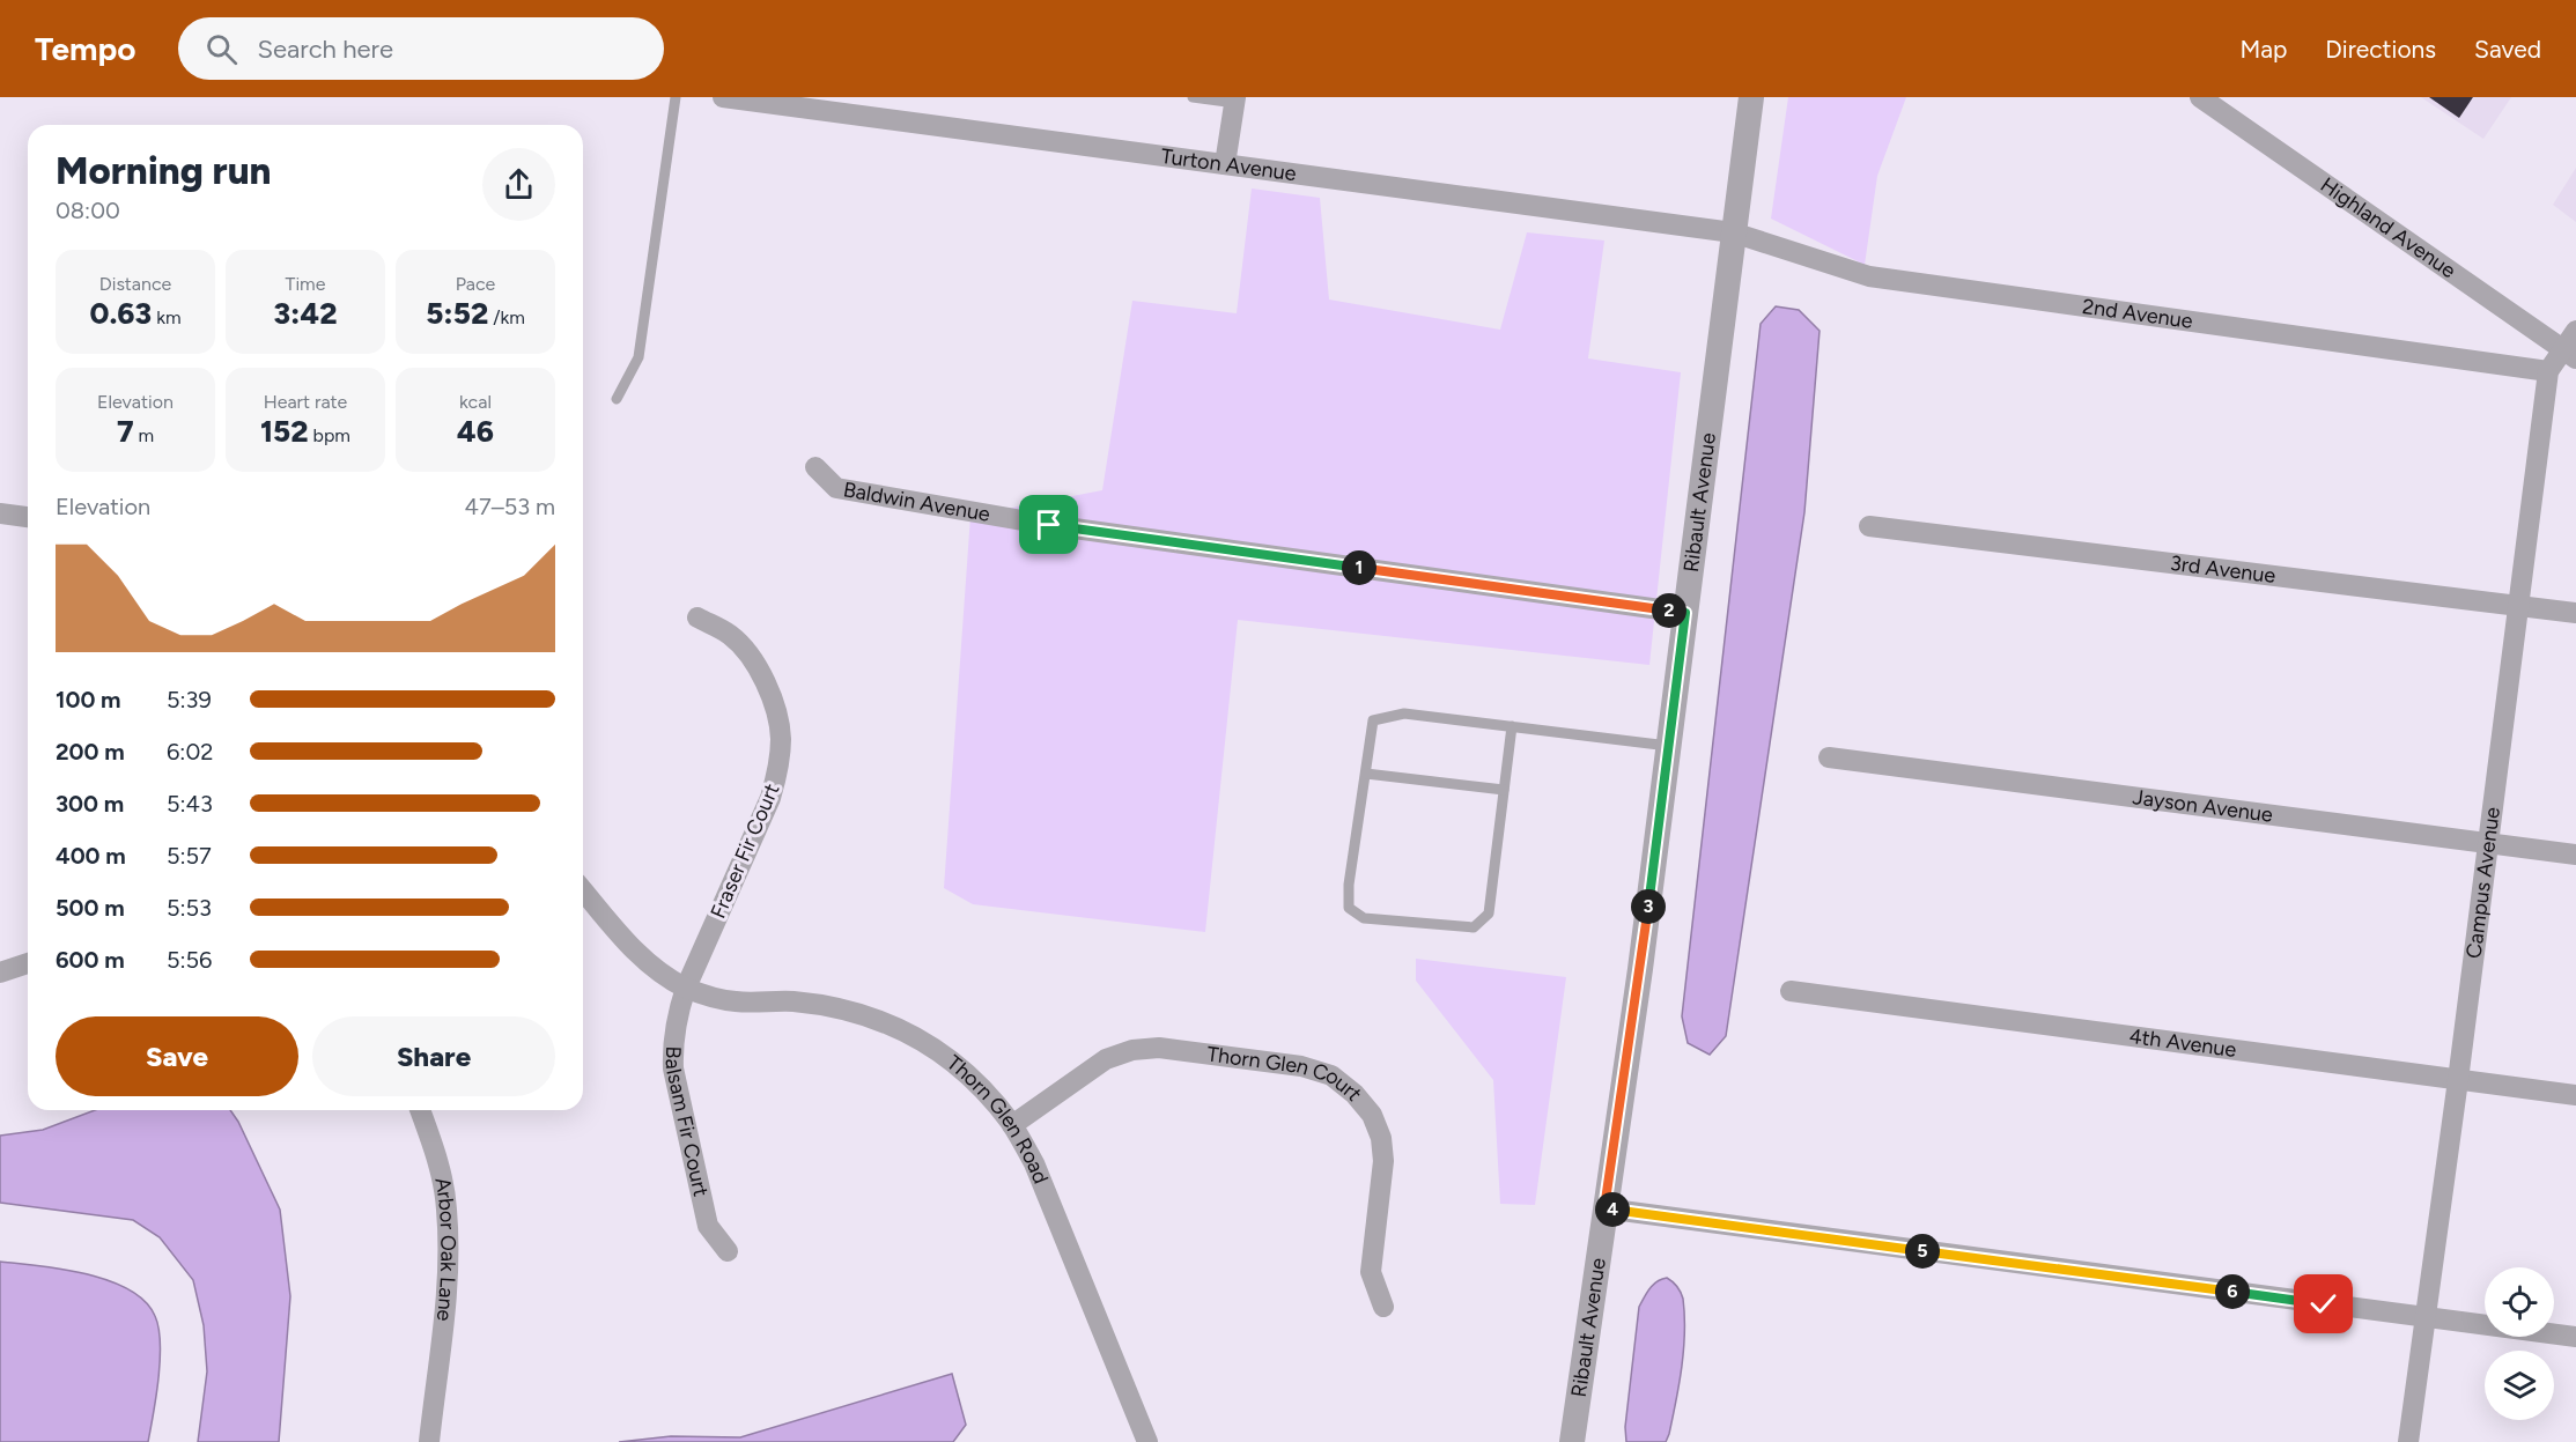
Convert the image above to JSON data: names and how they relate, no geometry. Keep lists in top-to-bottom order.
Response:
{
  "streets": {
    "street": [
      "Turton Avenue",
      "Highland Avenue",
      "2nd Avenue",
      "Baldwin Avenue",
      "Ribault Avenue",
      "3rd Avenue",
      "Jayson Avenue",
      "Fraser Fir Court",
      "Campus Avenue",
      "4th Avenue",
      "Thorn Glen Court",
      "Balsam Fir Court",
      "Thorn Glen Road",
      "Arbor Oak Lane"
    ]
  },
  "crossings": [
    ["Turton Avenue", "2nd Avenue"],
    ["Turton Avenue", "Ribault Avenue"],
    ["Highland Avenue", "Campus Avenue"],
    ["2nd Avenue", "Ribault Avenue"],
    ["2nd Avenue", "Campus Avenue"],
    ["Baldwin Avenue", "Ribault Avenue"],
    ["3rd Avenue", "Campus Avenue"],
    ["Jayson Avenue", "Campus Avenue"],
    ["Fraser Fir Court", "Balsam Fir Court"],
    ["Fraser Fir Court", "Thorn Glen Road"],
    ["Campus Avenue", "4th Avenue"],
    ["Thorn Glen Court", "Thorn Glen Road"],
    ["Balsam Fir Court", "Thorn Glen Road"]
  ],
  "page": {
    "header": "Tempo",
    "search": "Search here",
    "nav": ["Map", "Directions", "Saved"],
    "heading": ["Morning run", "08:00"],
    "stats": [
      ["Distance", "0.63 km"],
      ["Time", "3:42"],
      ["Pace", "5:52 /km"],
      ["Elevation", "7 m"],
      ["Heart rate", "152 bpm"],
      ["kcal", "46"]
    ],
    "chart": ["Elevation", "47–53 m"],
    "pins": [
      "1",
      "2",
      "3",
      "4",
      "5",
      "6"
    ],
    "list": [
      {
        "name": "100 m",
        "note": "5:39"
      },
      {
        "name": "200 m",
        "note": "6:02"
      },
      {
        "name": "300 m",
        "note": "5:43"
      },
      {
        "name": "400 m",
        "note": "5:57"
      },
      {
        "name": "500 m",
        "note": "5:53"
      },
      {
        "name": "600 m",
        "note": "5:56"
      }
    ],
    "buttons": ["Save", "Share"]
  }
}
